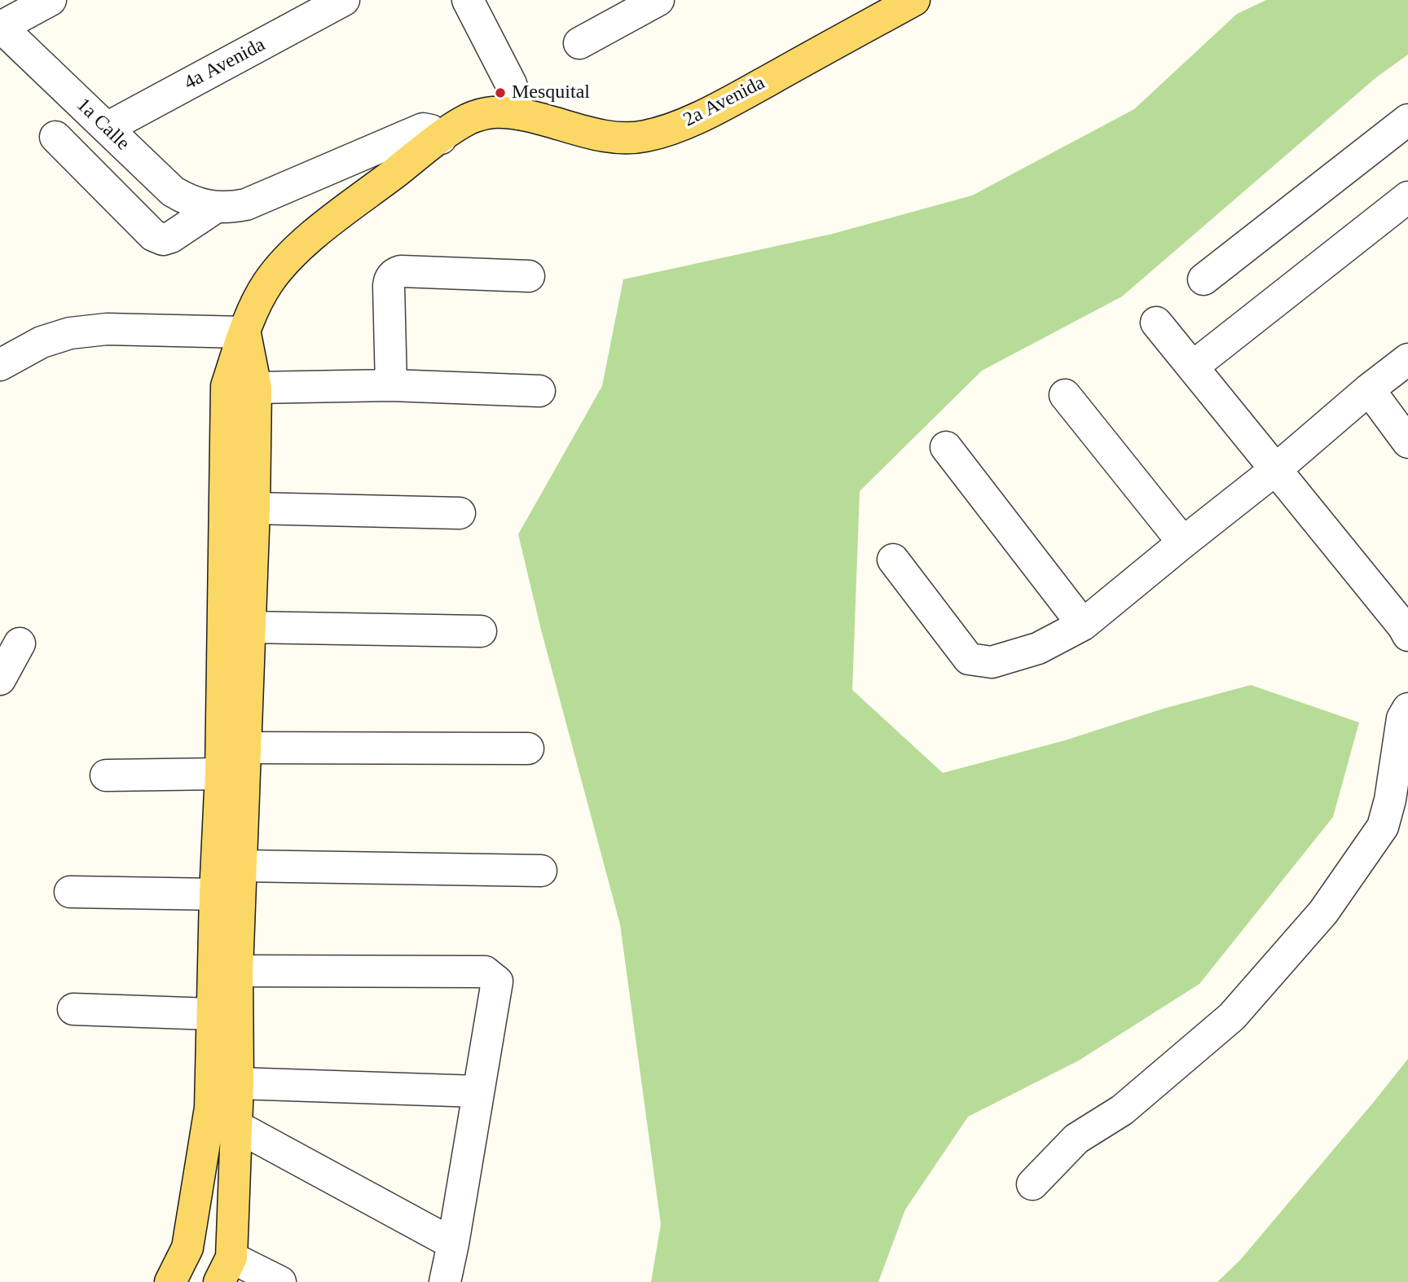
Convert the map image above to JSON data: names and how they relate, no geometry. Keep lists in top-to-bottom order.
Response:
{
  "streets": {
    "main road": ["2a Avenida"],
    "street": ["4a Avenida", "1a Calle"]
  },
  "crossings": [
    ["4a Avenida", "1a Calle"]
  ],
  "places": ["Mesquital"]
}
